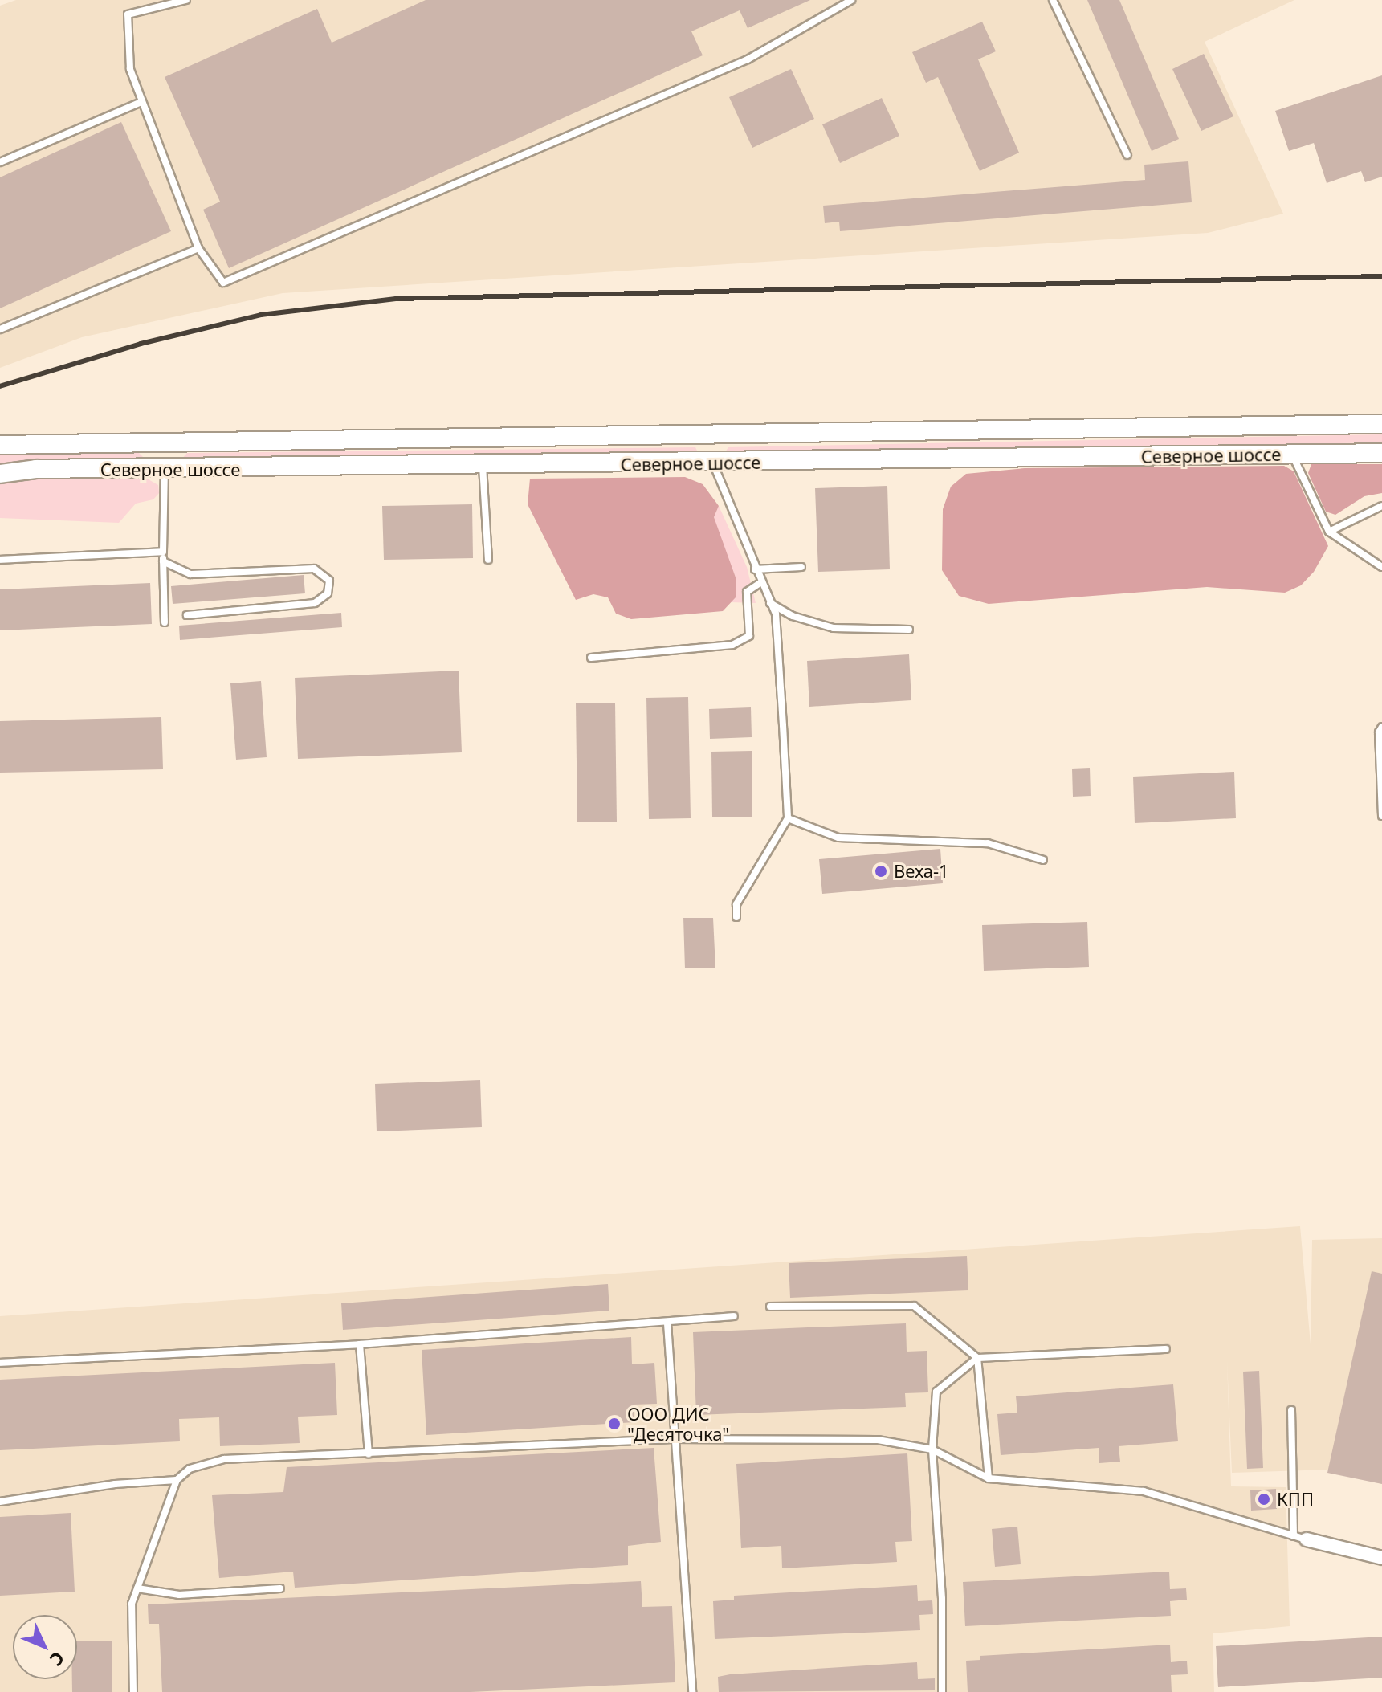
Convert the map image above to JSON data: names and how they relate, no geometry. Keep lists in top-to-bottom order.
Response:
{
  "streets": {
    "main road": ["Северное шоссе"]
  },
  "places": ["Веха-1", "ООО ДИС \"Десяточка\"", "КПП"],
  "north": "bottom right"
}
